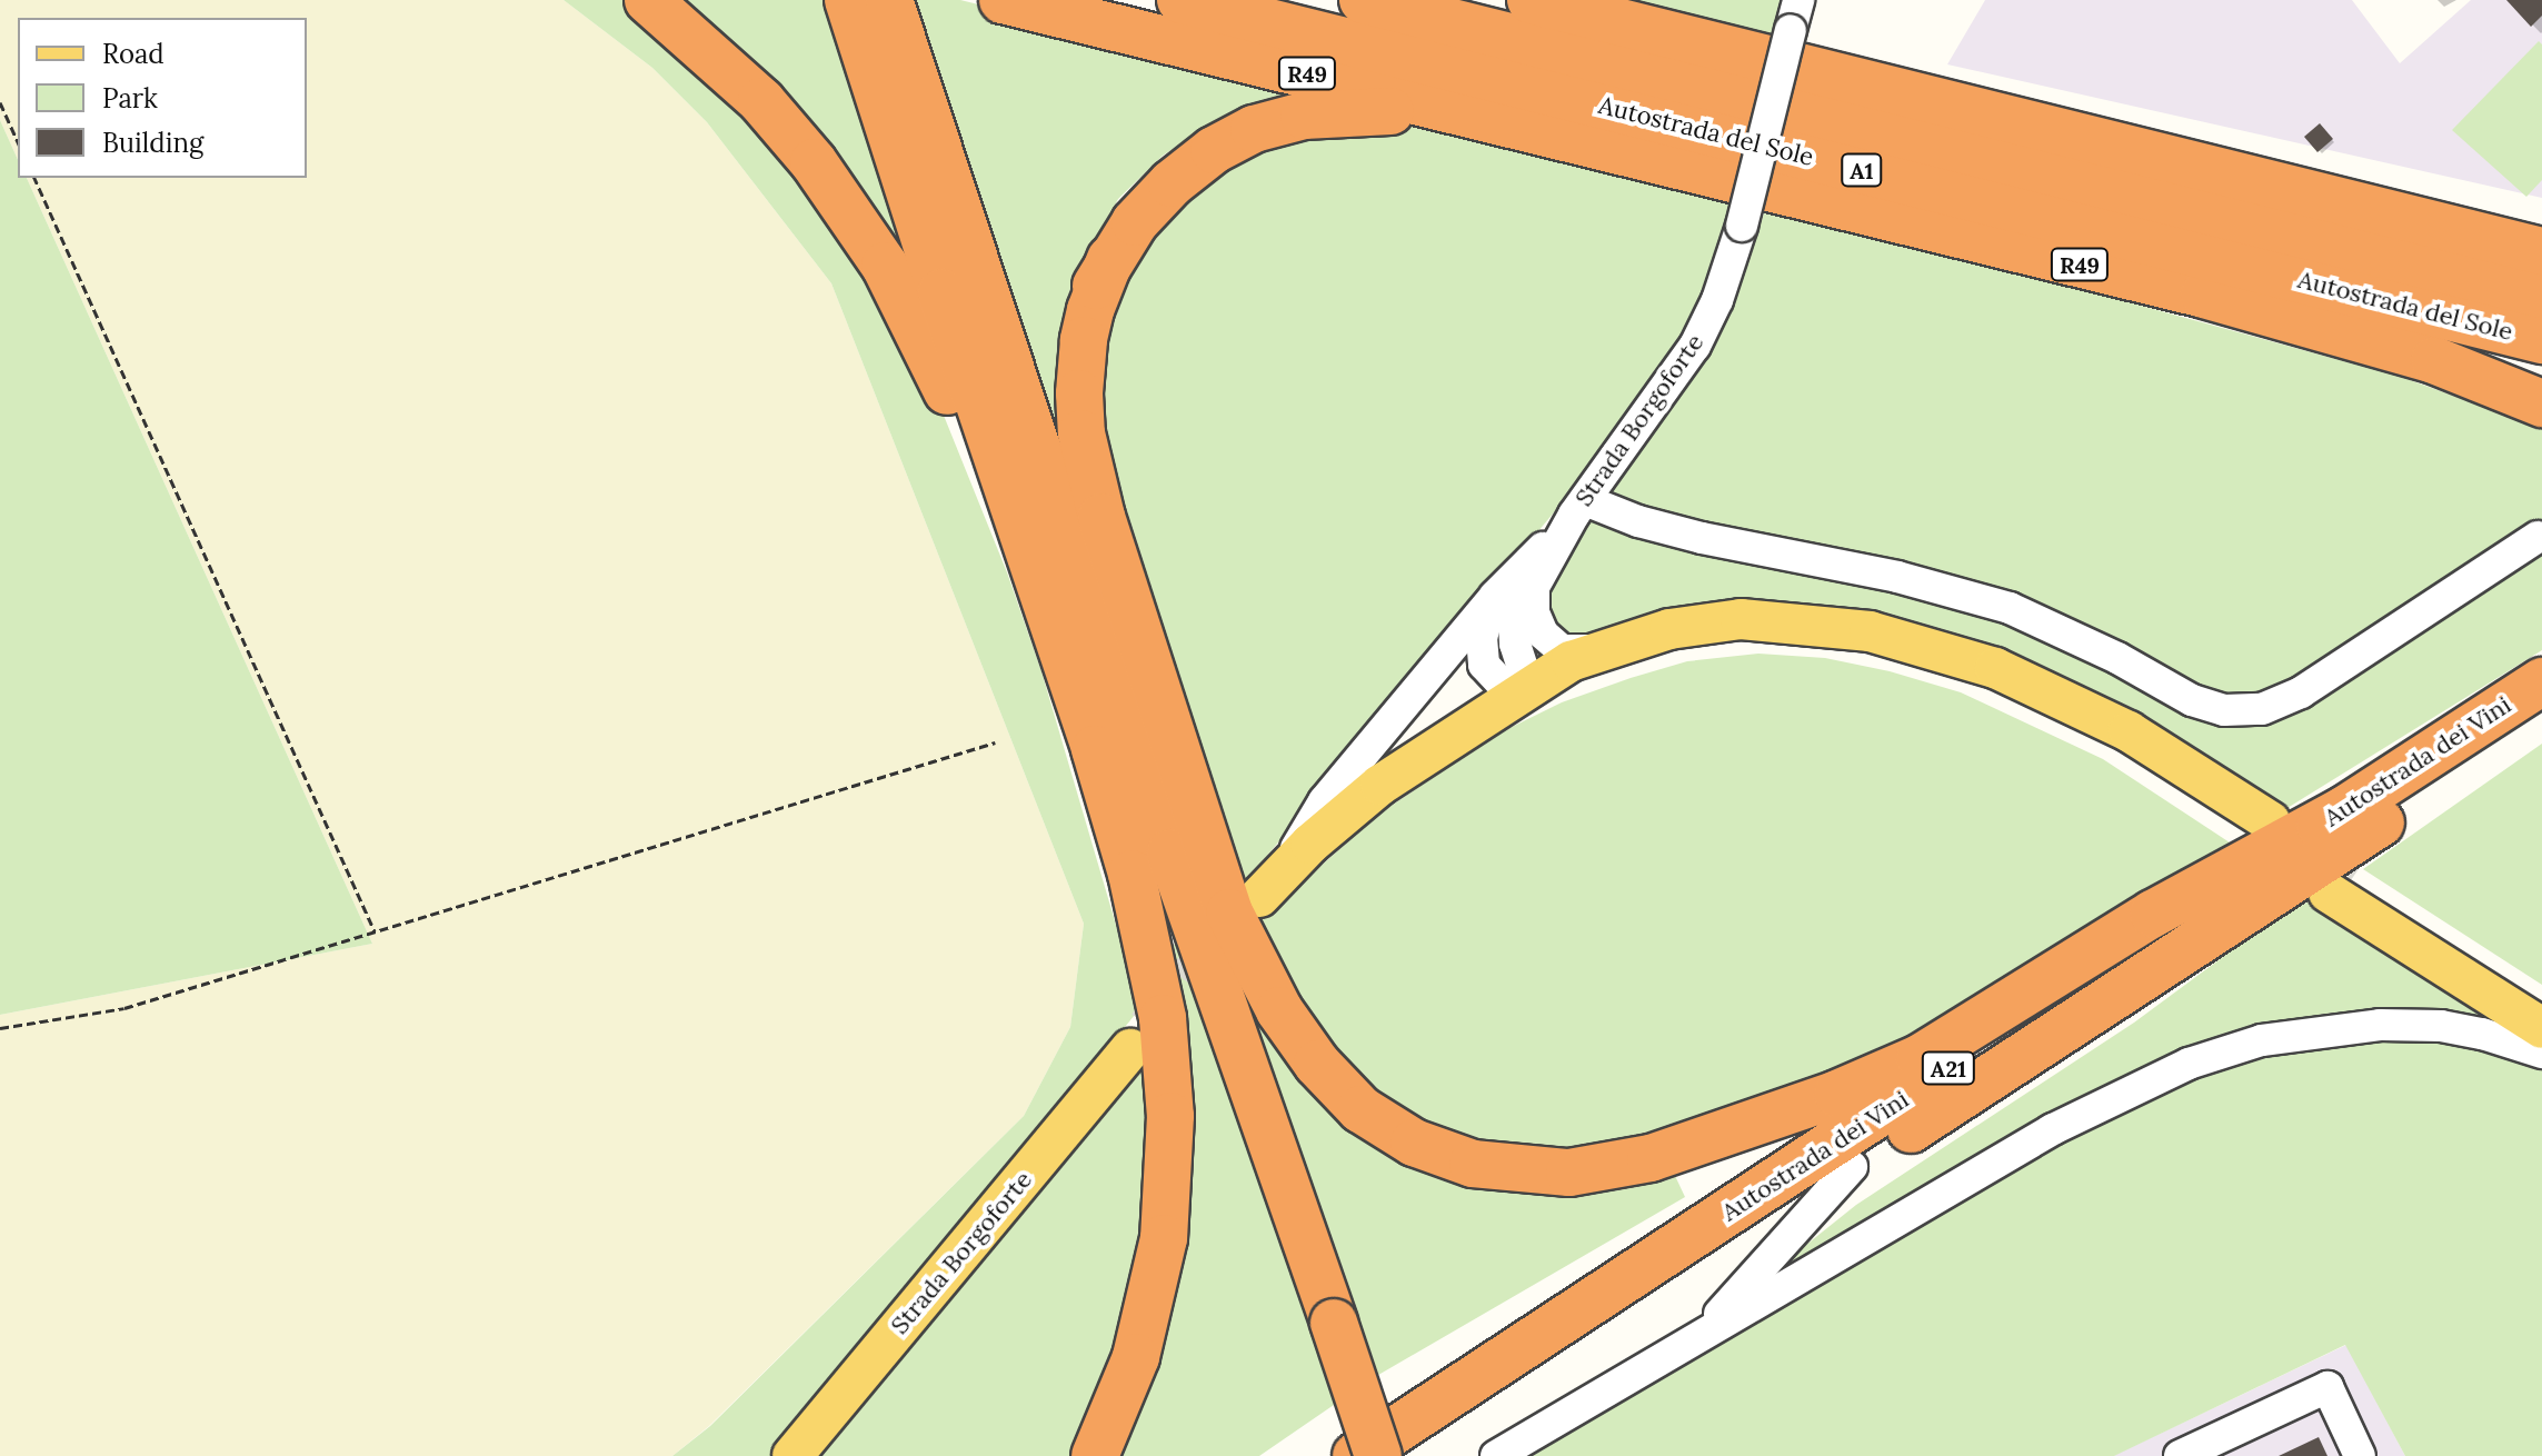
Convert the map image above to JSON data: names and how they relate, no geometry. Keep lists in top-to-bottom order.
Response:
{
  "streets": {
    "highway": [
      "R49",
      "Autostrada del Sole",
      "A1",
      "Autostrada dei Vini",
      "A21"
    ],
    "main road": ["Strada Borgoforte"]
  },
  "legend": ["Road", "Park", "Building"]
}
